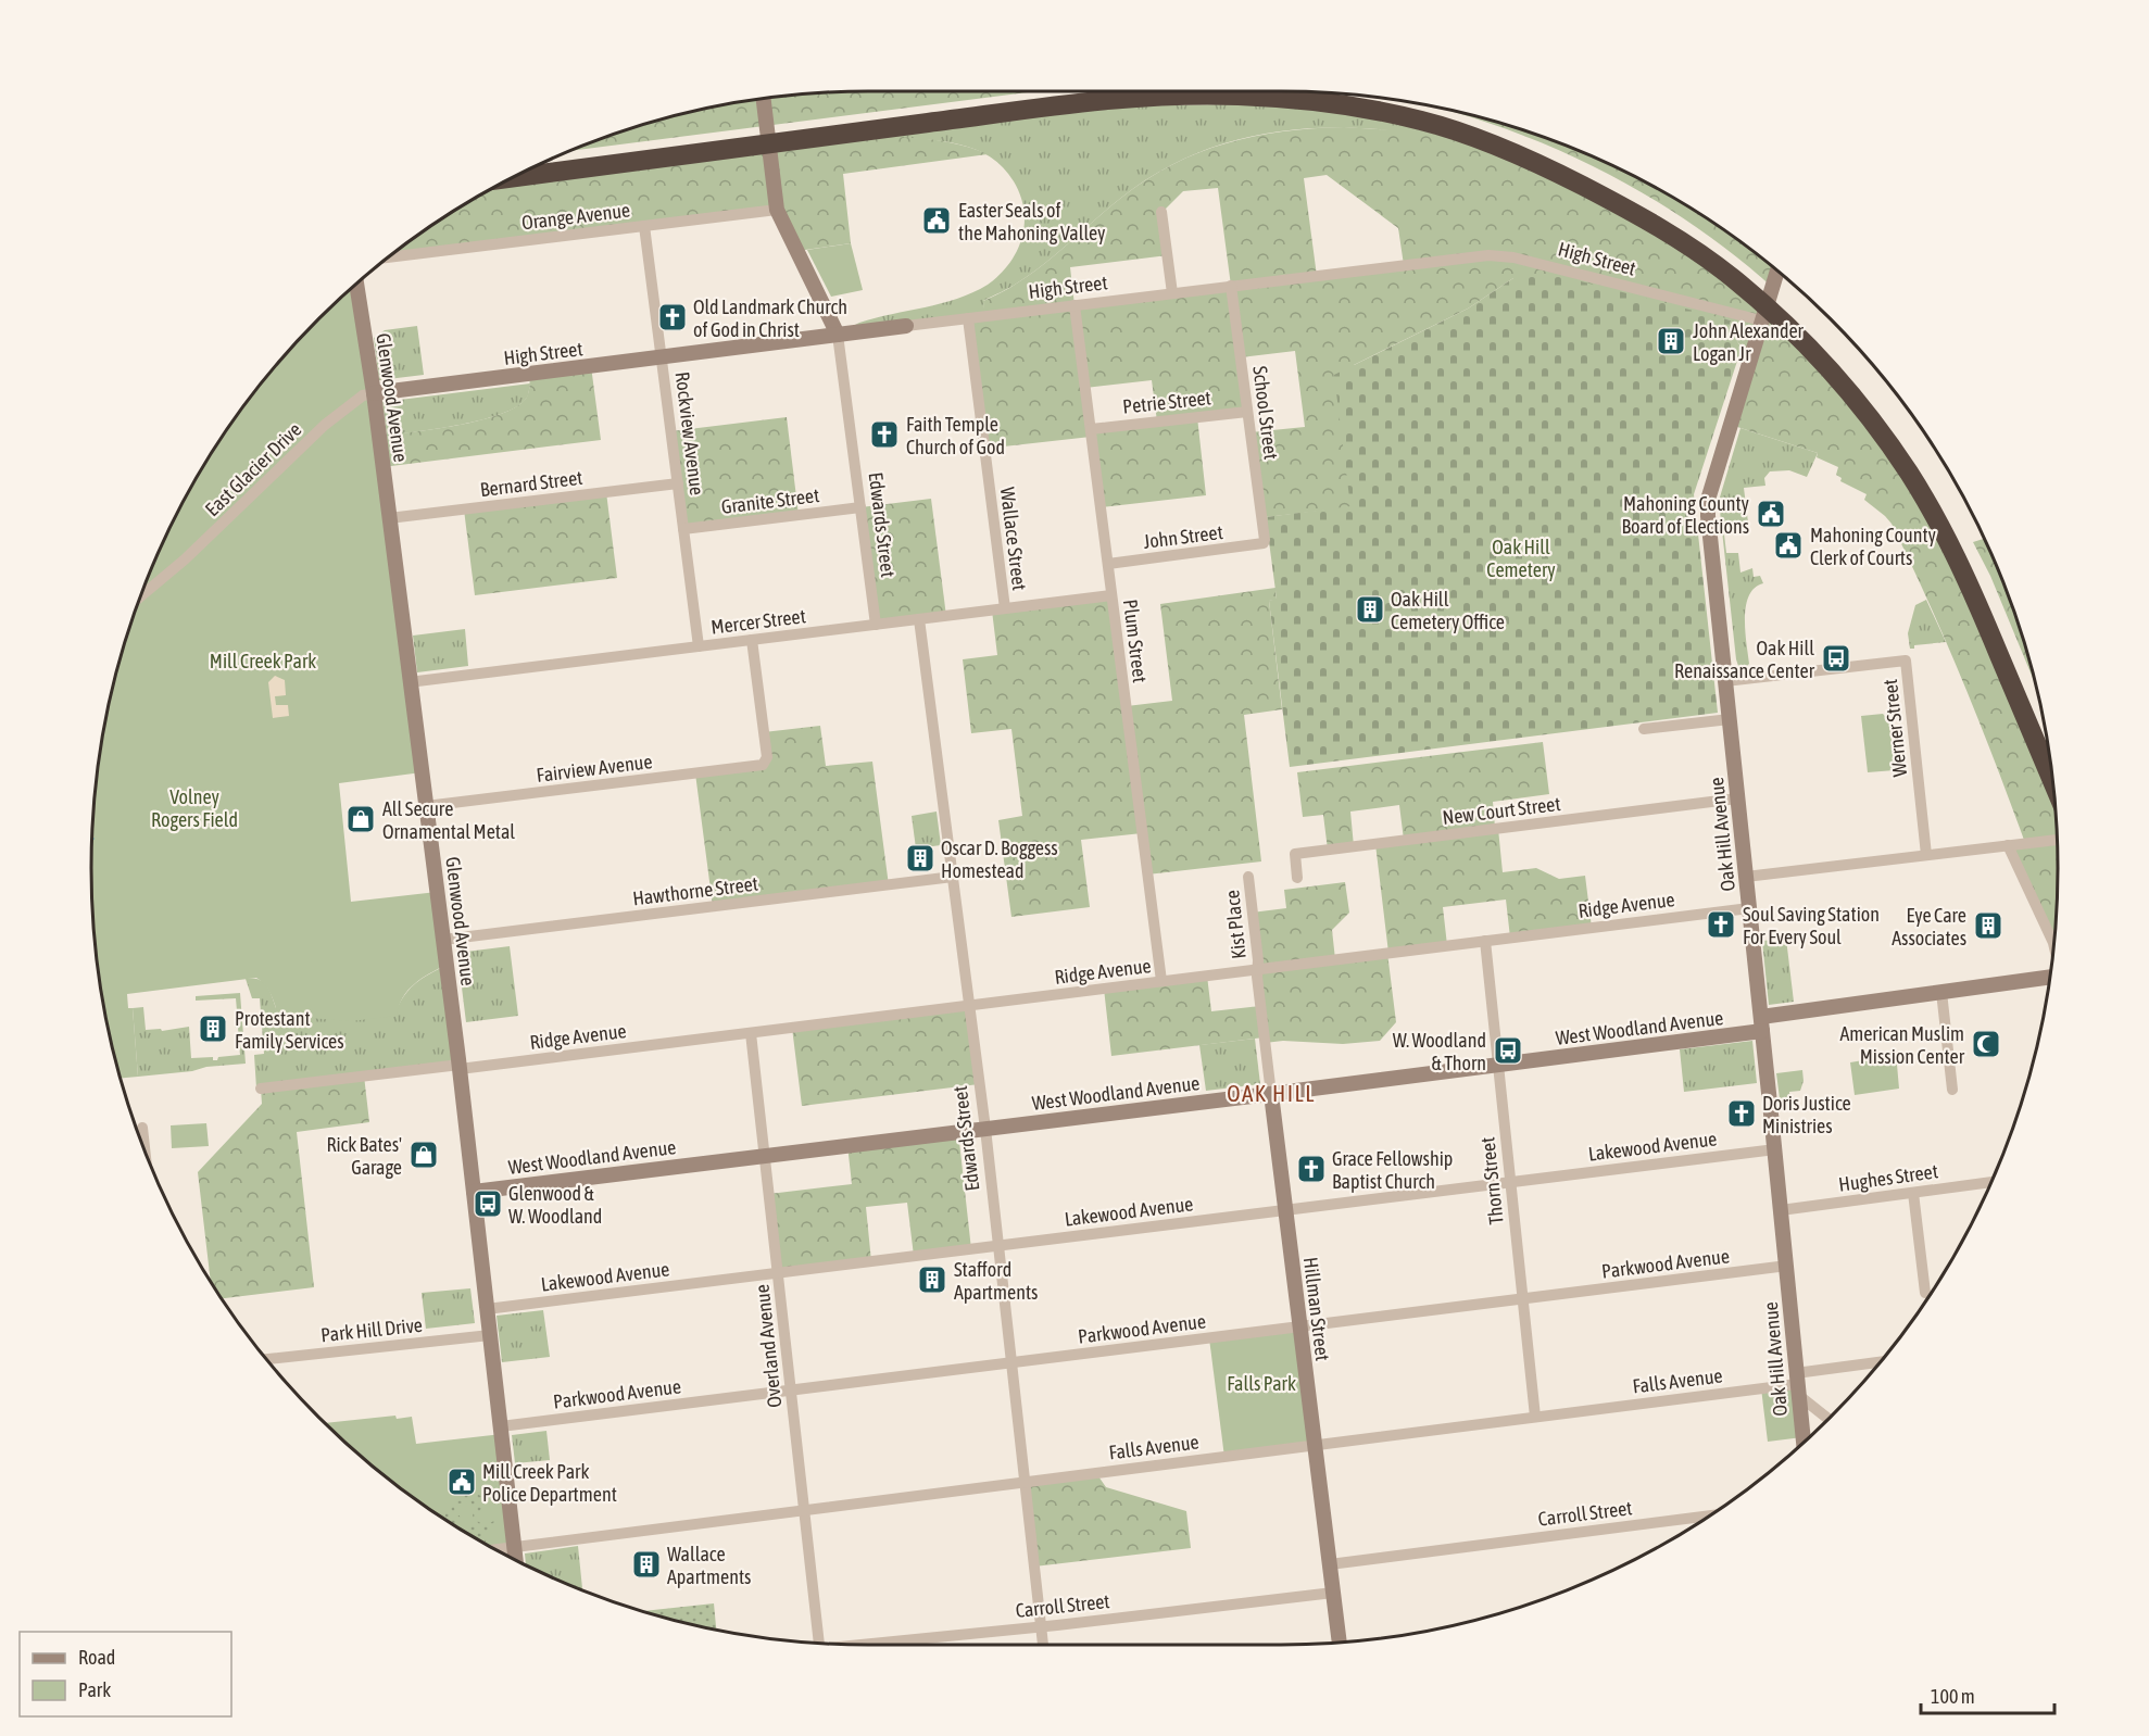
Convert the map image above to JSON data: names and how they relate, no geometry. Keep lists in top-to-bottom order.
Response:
{
  "streets": {
    "street": [
      "Orange Avenue",
      "High Street",
      "Glenwood Avenue",
      "Petrie Street",
      "School Street",
      "Rockview Avenue",
      "East Glacier Drive",
      "Bernard Street",
      "Granite Street",
      "Edwards Street",
      "John Street",
      "Wallace Street",
      "Mercer Street",
      "Plum Street",
      "Werner Street",
      "Fairview Avenue",
      "New Court Street",
      "Oak Hill Avenue",
      "Hawthorne Street",
      "Ridge Avenue",
      "Kist Place",
      "West Woodland Avenue",
      "Lakewood Avenue",
      "Hughes Street",
      "Thorn Street",
      "Parkwood Avenue",
      "Hillman Street",
      "Park Hill Drive",
      "Overland Avenue",
      "Falls Avenue",
      "Carroll Street"
    ]
  },
  "crossings": [
    ["Orange Avenue", "Rockview Avenue"],
    ["Orange Avenue", "Edwards Street"],
    ["High Street", "Glenwood Avenue"],
    ["High Street", "School Street"],
    ["High Street", "Rockview Avenue"],
    ["High Street", "East Glacier Drive"],
    ["High Street", "Edwards Street"],
    ["High Street", "Wallace Street"],
    ["High Street", "Plum Street"],
    ["High Street", "Oak Hill Avenue"],
    ["Glenwood Avenue", "East Glacier Drive"],
    ["Glenwood Avenue", "Bernard Street"],
    ["Glenwood Avenue", "Mercer Street"],
    ["Glenwood Avenue", "Fairview Avenue"],
    ["Glenwood Avenue", "Hawthorne Street"],
    ["Glenwood Avenue", "Ridge Avenue"],
    ["Glenwood Avenue", "West Woodland Avenue"],
    ["Glenwood Avenue", "Lakewood Avenue"],
    ["Glenwood Avenue", "Parkwood Avenue"],
    ["Glenwood Avenue", "Park Hill Drive"],
    ["Glenwood Avenue", "Falls Avenue"],
    ["Petrie Street", "School Street"],
    ["Petrie Street", "Plum Street"],
    ["School Street", "John Street"],
    ["Rockview Avenue", "Bernard Street"],
    ["Rockview Avenue", "Granite Street"],
    ["Rockview Avenue", "Mercer Street"],
    ["Granite Street", "Edwards Street"],
    ["Edwards Street", "Mercer Street"],
    ["Edwards Street", "Hawthorne Street"],
    ["Edwards Street", "Ridge Avenue"],
    ["Edwards Street", "West Woodland Avenue"],
    ["Edwards Street", "Lakewood Avenue"],
    ["Edwards Street", "Parkwood Avenue"],
    ["Edwards Street", "Falls Avenue"],
    ["Edwards Street", "Carroll Street"],
    ["John Street", "Plum Street"],
    ["Wallace Street", "Mercer Street"],
    ["Mercer Street", "Plum Street"],
    ["Mercer Street", "Fairview Avenue"],
    ["Plum Street", "Ridge Avenue"],
    ["Werner Street", "Oak Hill Avenue"],
    ["New Court Street", "Oak Hill Avenue"],
    ["Oak Hill Avenue", "Ridge Avenue"],
    ["Oak Hill Avenue", "West Woodland Avenue"],
    ["Oak Hill Avenue", "Lakewood Avenue"],
    ["Oak Hill Avenue", "Hughes Street"],
    ["Oak Hill Avenue", "Parkwood Avenue"],
    ["Oak Hill Avenue", "Falls Avenue"],
    ["Ridge Avenue", "Kist Place"],
    ["Ridge Avenue", "Thorn Street"],
    ["Ridge Avenue", "Hillman Street"],
    ["Ridge Avenue", "Overland Avenue"],
    ["Kist Place", "Hillman Street"],
    ["West Woodland Avenue", "Thorn Street"],
    ["West Woodland Avenue", "Hillman Street"],
    ["West Woodland Avenue", "Overland Avenue"],
    ["Lakewood Avenue", "Thorn Street"],
    ["Lakewood Avenue", "Hillman Street"],
    ["Lakewood Avenue", "Overland Avenue"],
    ["Thorn Street", "Parkwood Avenue"],
    ["Thorn Street", "Falls Avenue"],
    ["Parkwood Avenue", "Hillman Street"],
    ["Parkwood Avenue", "Overland Avenue"],
    ["Hillman Street", "Falls Avenue"],
    ["Hillman Street", "Carroll Street"],
    ["Overland Avenue", "Falls Avenue"]
  ],
  "districts": ["OAK HILL"],
  "parks": [
    "Oak Hill Cemetery",
    "Mill Creek Park",
    "Volney Rogers Field",
    "Falls Park"
  ],
  "places": {
    "public building": [
      "Easter Seals of the Mahoning Valley",
      "Mahoning County Board of Elections",
      "Mahoning County Clerk of Courts",
      "Mill Creek Park Police Department"
    ],
    "church": [
      "Old Landmark Church of God in Christ",
      "Faith Temple Church of God",
      "Soul Saving Station For Every Soul",
      "Doris Justice Ministries",
      "Grace Fellowship Baptist Church"
    ],
    "building": [
      "John Alexander Logan Jr",
      "Oak Hill Cemetery Office",
      "Oscar D. Boggess Homestead",
      "Eye Care Associates",
      "Protestant Family Services",
      "Stafford Apartments",
      "Wallace Apartments"
    ],
    "bus stop": ["Oak Hill Renaissance Center", "W. Woodland & Thorn", "Glenwood & W. Woodland"],
    "shop": ["All Secure Ornamental Metal", "Rick Bates' Garage"],
    "mosque": ["American Muslim Mission Center"]
  },
  "legend": ["Road", "Park"],
  "scale_bar": "100 m"
}
